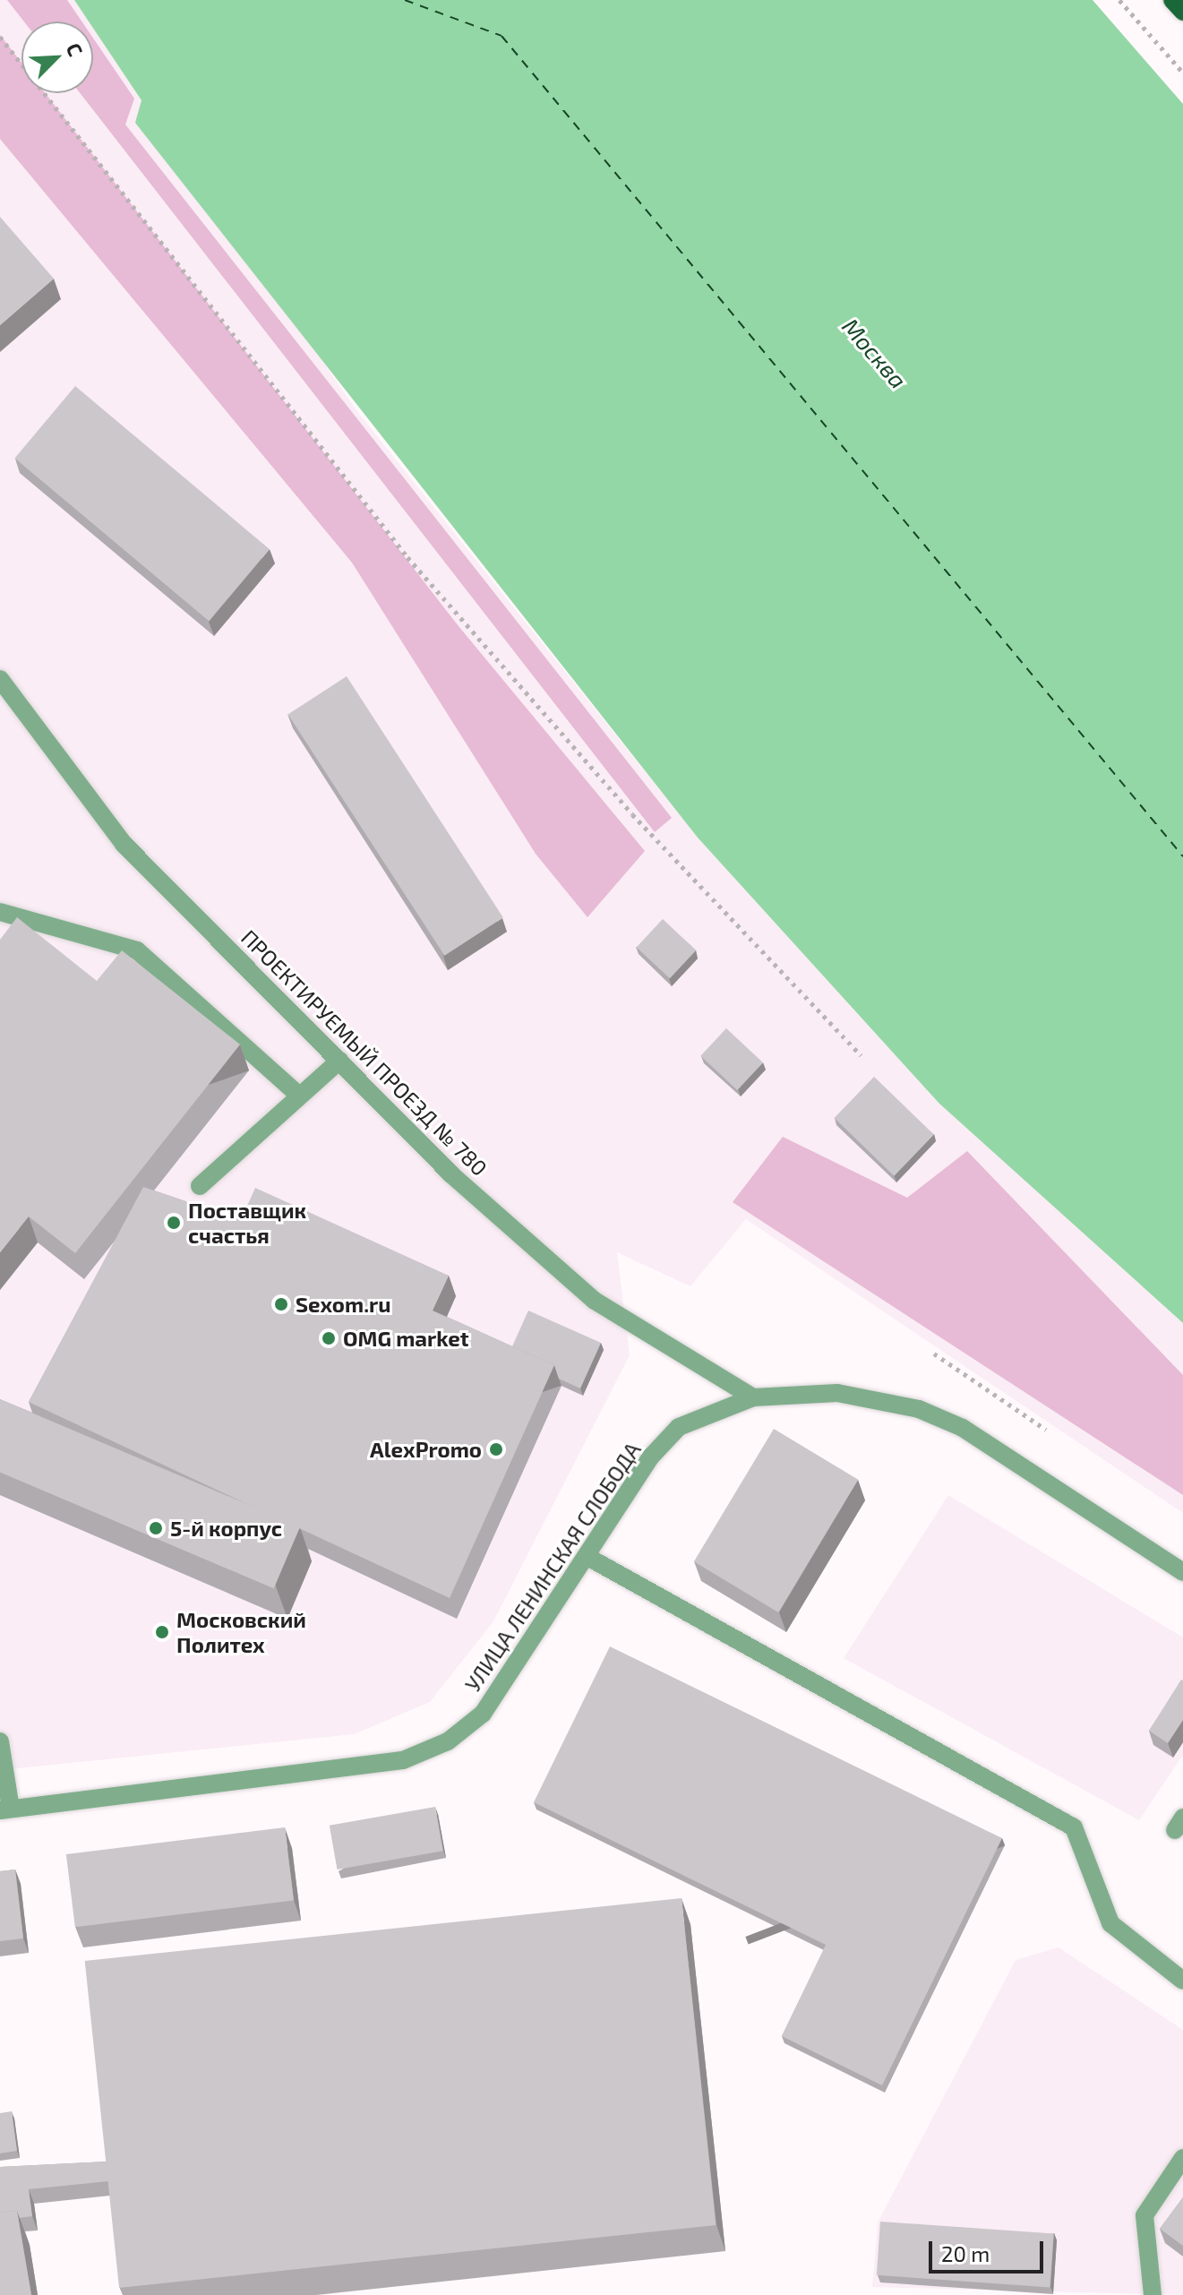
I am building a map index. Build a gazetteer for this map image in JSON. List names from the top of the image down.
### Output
{
  "streets": {
    "street": ["ПРОЕКТИРУЕМЫЙ ПРОЕЗД № 780", "УЛИЦА ЛЕНИНСКАЯ СЛОБОДА"]
  },
  "crossings": [
    ["ПРОЕКТИРУЕМЫЙ ПРОЕЗД № 780", "УЛИЦА ЛЕНИНСКАЯ СЛОБОДА"]
  ],
  "water": ["Москва"],
  "places": [
    "Поставщик счастья",
    "Sexom.ru",
    "OMG market",
    "AlexPromo",
    "5-й корпус",
    "Московский Политех"
  ],
  "scale_bar": "20 m",
  "north": "top right"
}
